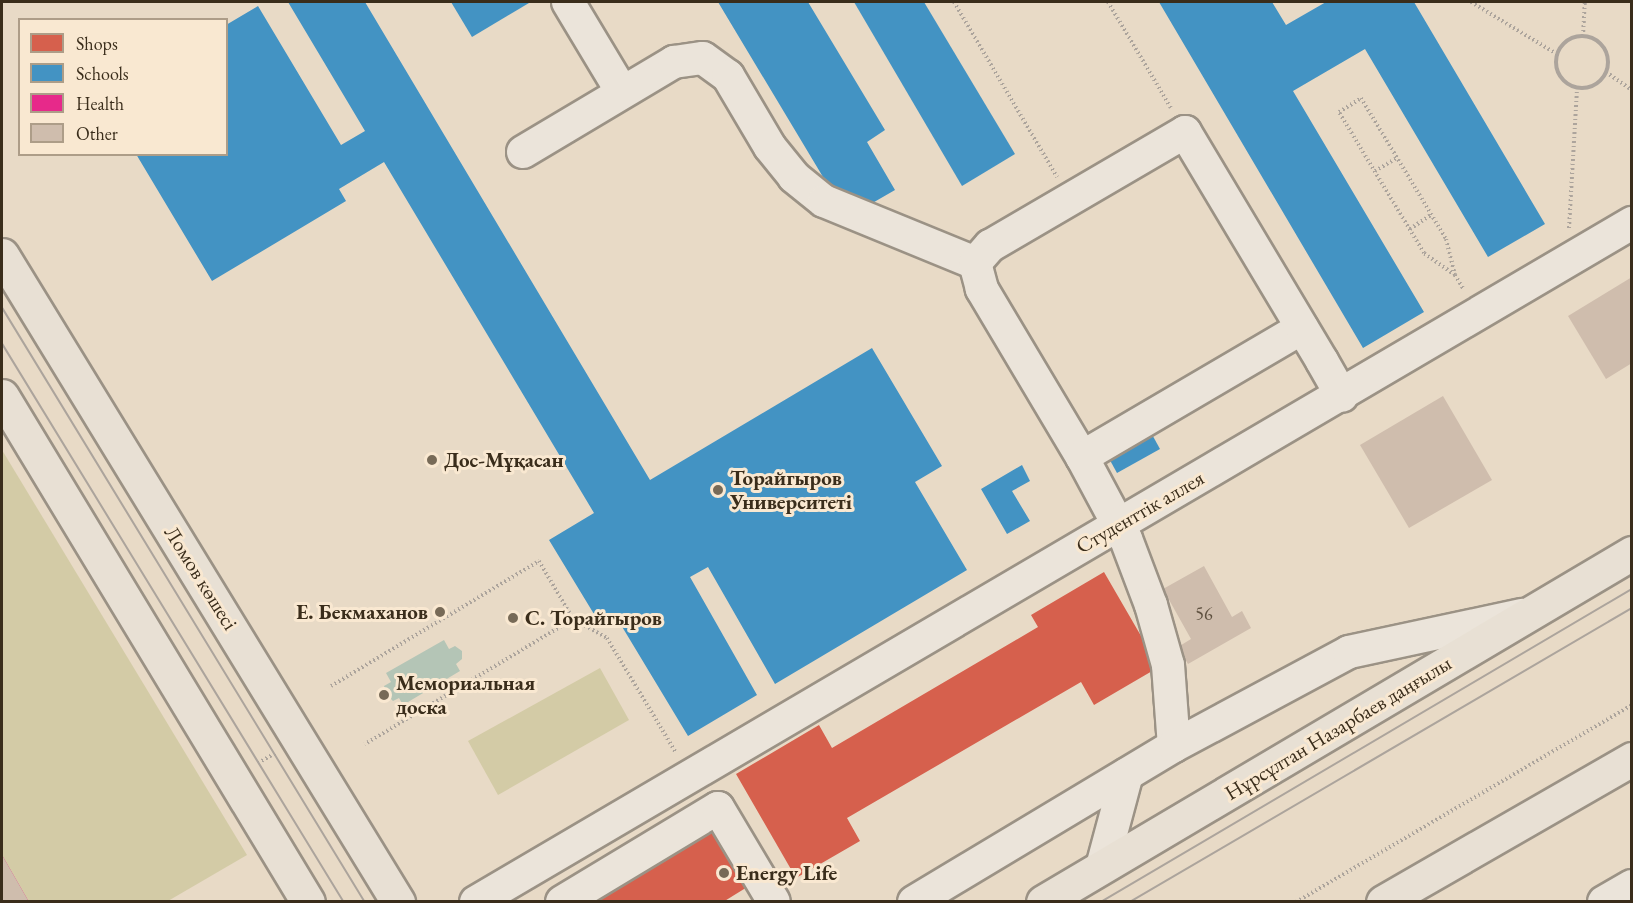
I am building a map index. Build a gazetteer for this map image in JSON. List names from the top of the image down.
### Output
{
  "streets": {
    "main road": ["Ломов көшесі", "Нұрсұлтан Назарбаев даңғылы"],
    "lane": ["Студенттік аллея"]
  },
  "places": [
    "Дос-Мұқасан",
    "Торайгыров Университеті",
    "Е. Бекмаханов",
    "С. Торайгыров",
    "Мемориальная доска",
    "Energy Life"
  ],
  "house_numbers": ["56"],
  "legend": [
    "Shops",
    "Schools",
    "Health",
    "Other"
  ]
}
